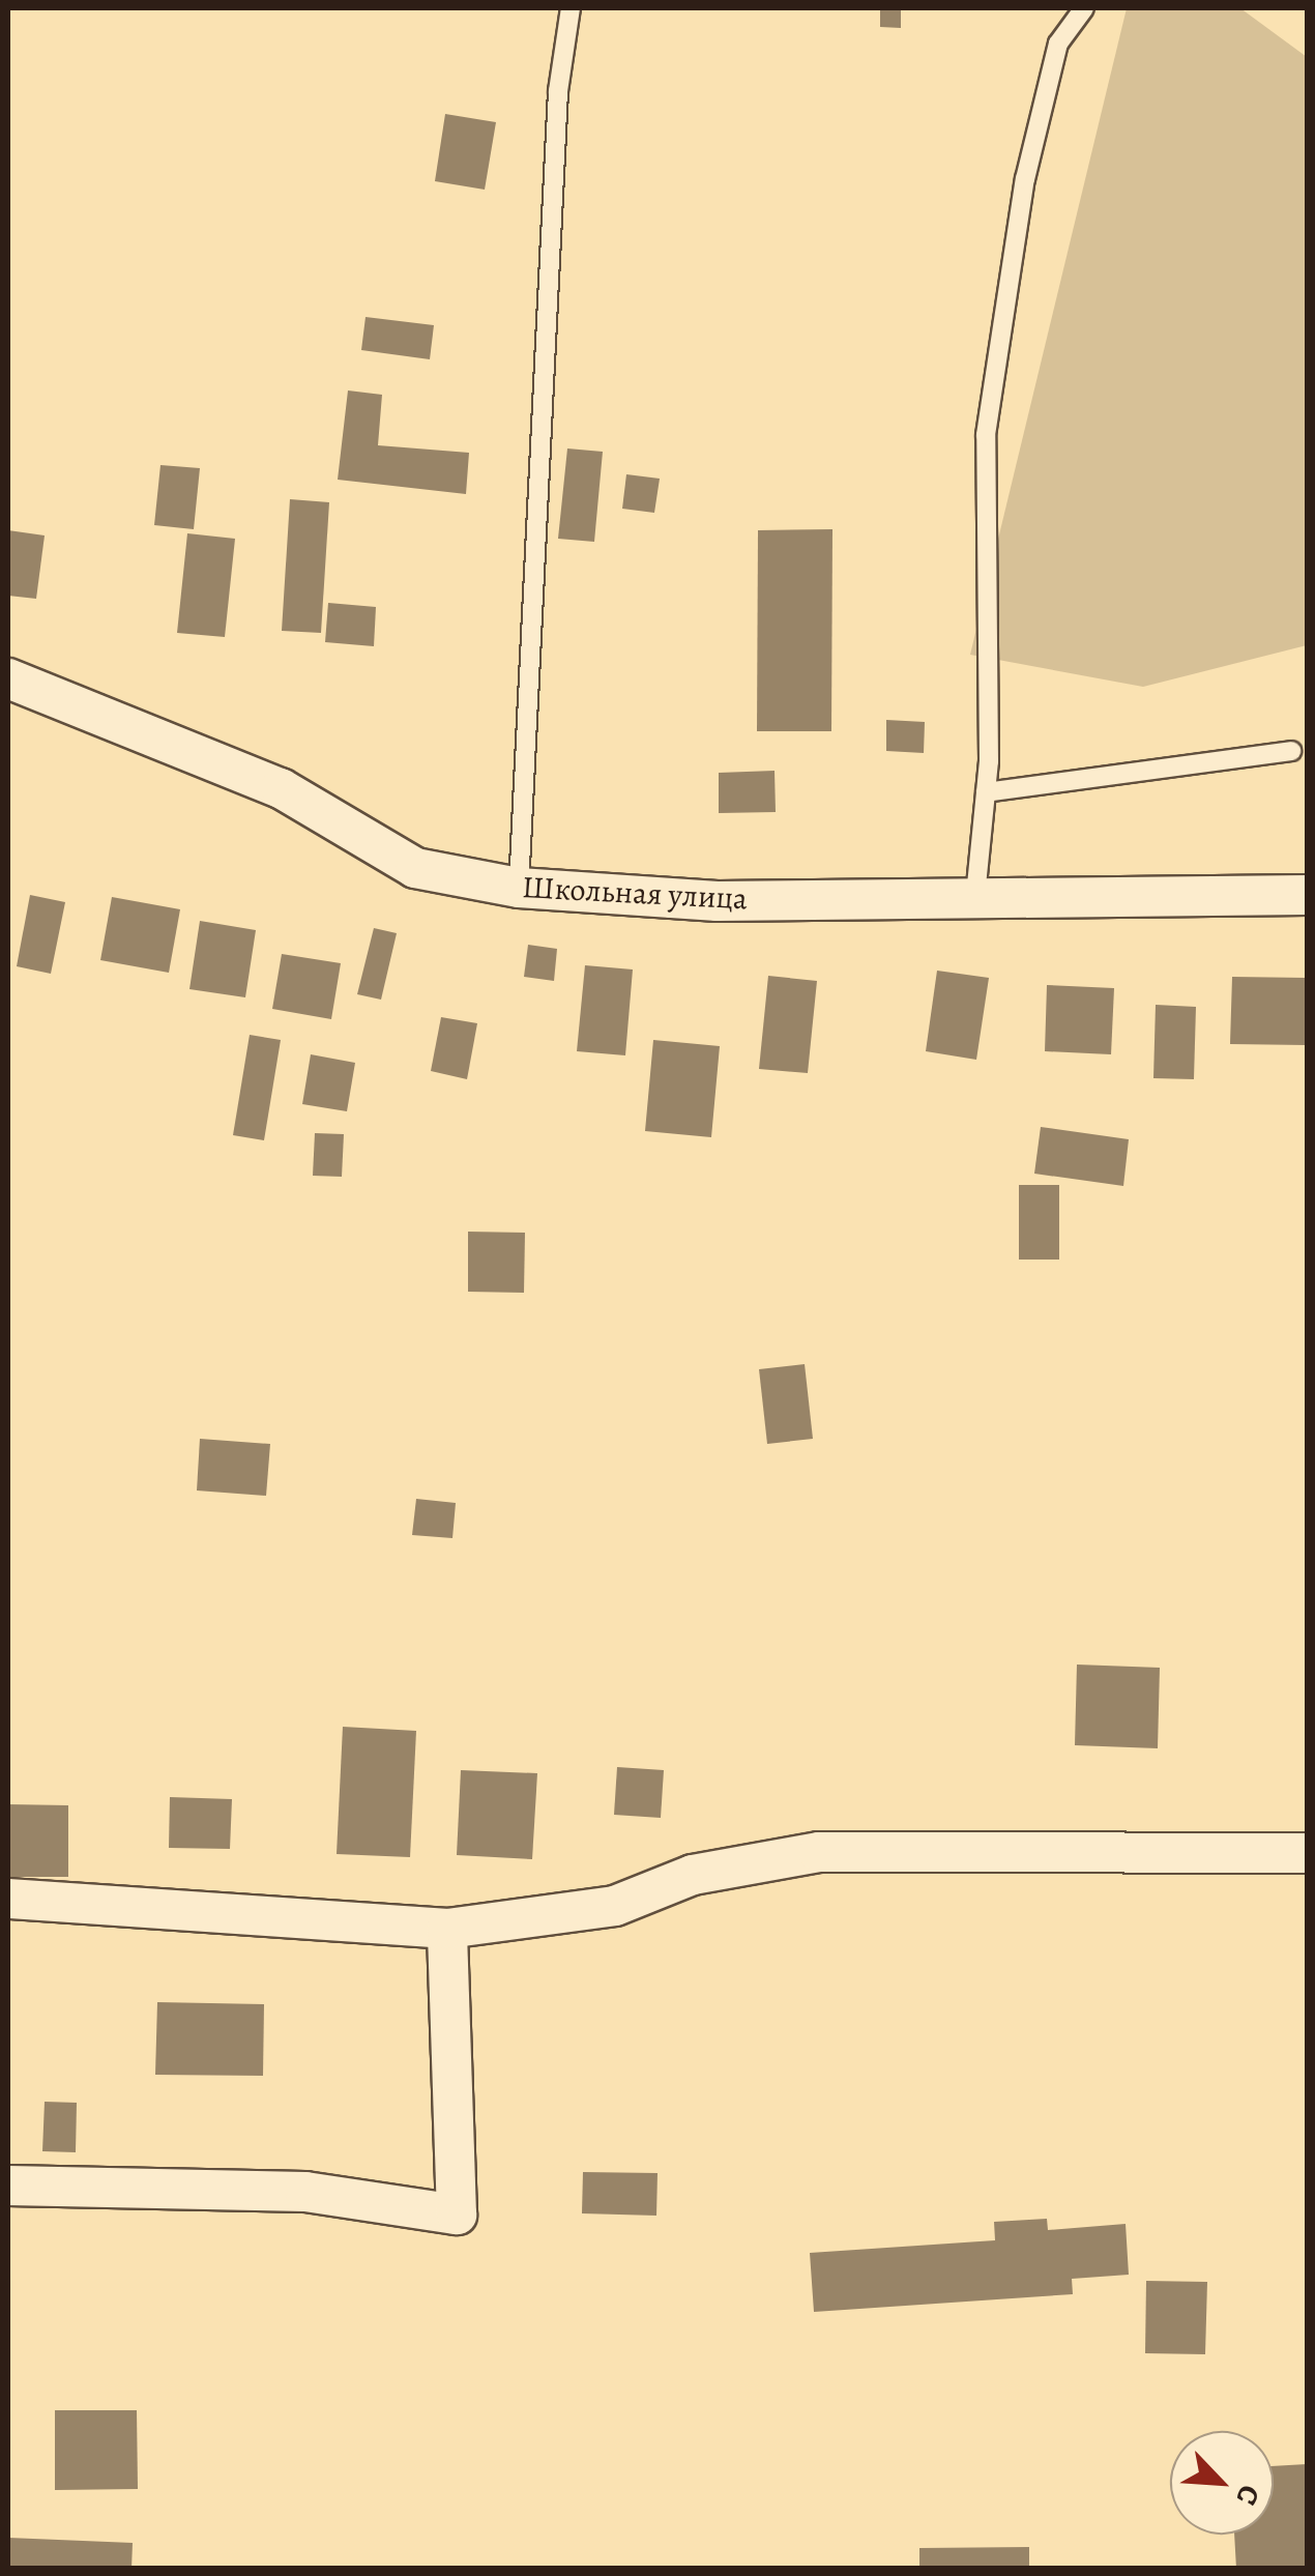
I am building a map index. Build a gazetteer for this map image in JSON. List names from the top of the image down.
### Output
{
  "streets": {
    "street": ["Школьная улица"]
  },
  "north": "bottom right"
}
